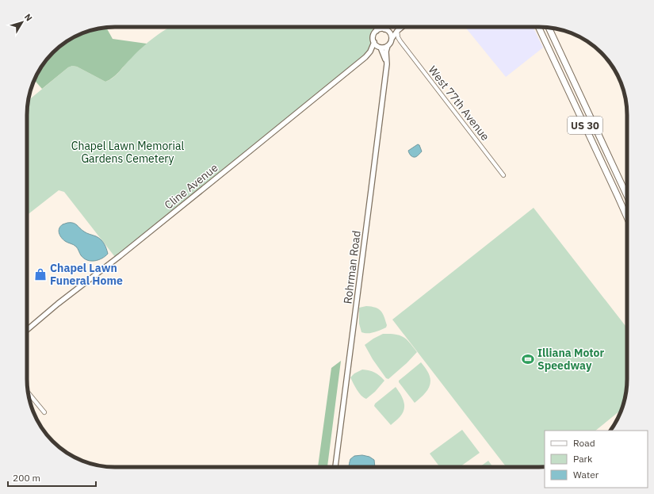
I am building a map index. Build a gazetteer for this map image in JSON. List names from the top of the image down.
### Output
{
  "streets": {
    "main road": ["US 30"],
    "street": ["West 77th Avenue", "Cline Avenue", "Rohrman Road"]
  },
  "crossings": [
    ["Cline Avenue", "Rohrman Road"]
  ],
  "parks": ["Chapel Lawn Memorial Gardens Cemetery"],
  "places": {
    "shop": ["Chapel Lawn Funeral Home"],
    "sports": ["Illiana Motor Speedway"]
  },
  "legend": ["Road", "Park", "Water"],
  "scale_bar": "200 m",
  "north": "top right"
}
